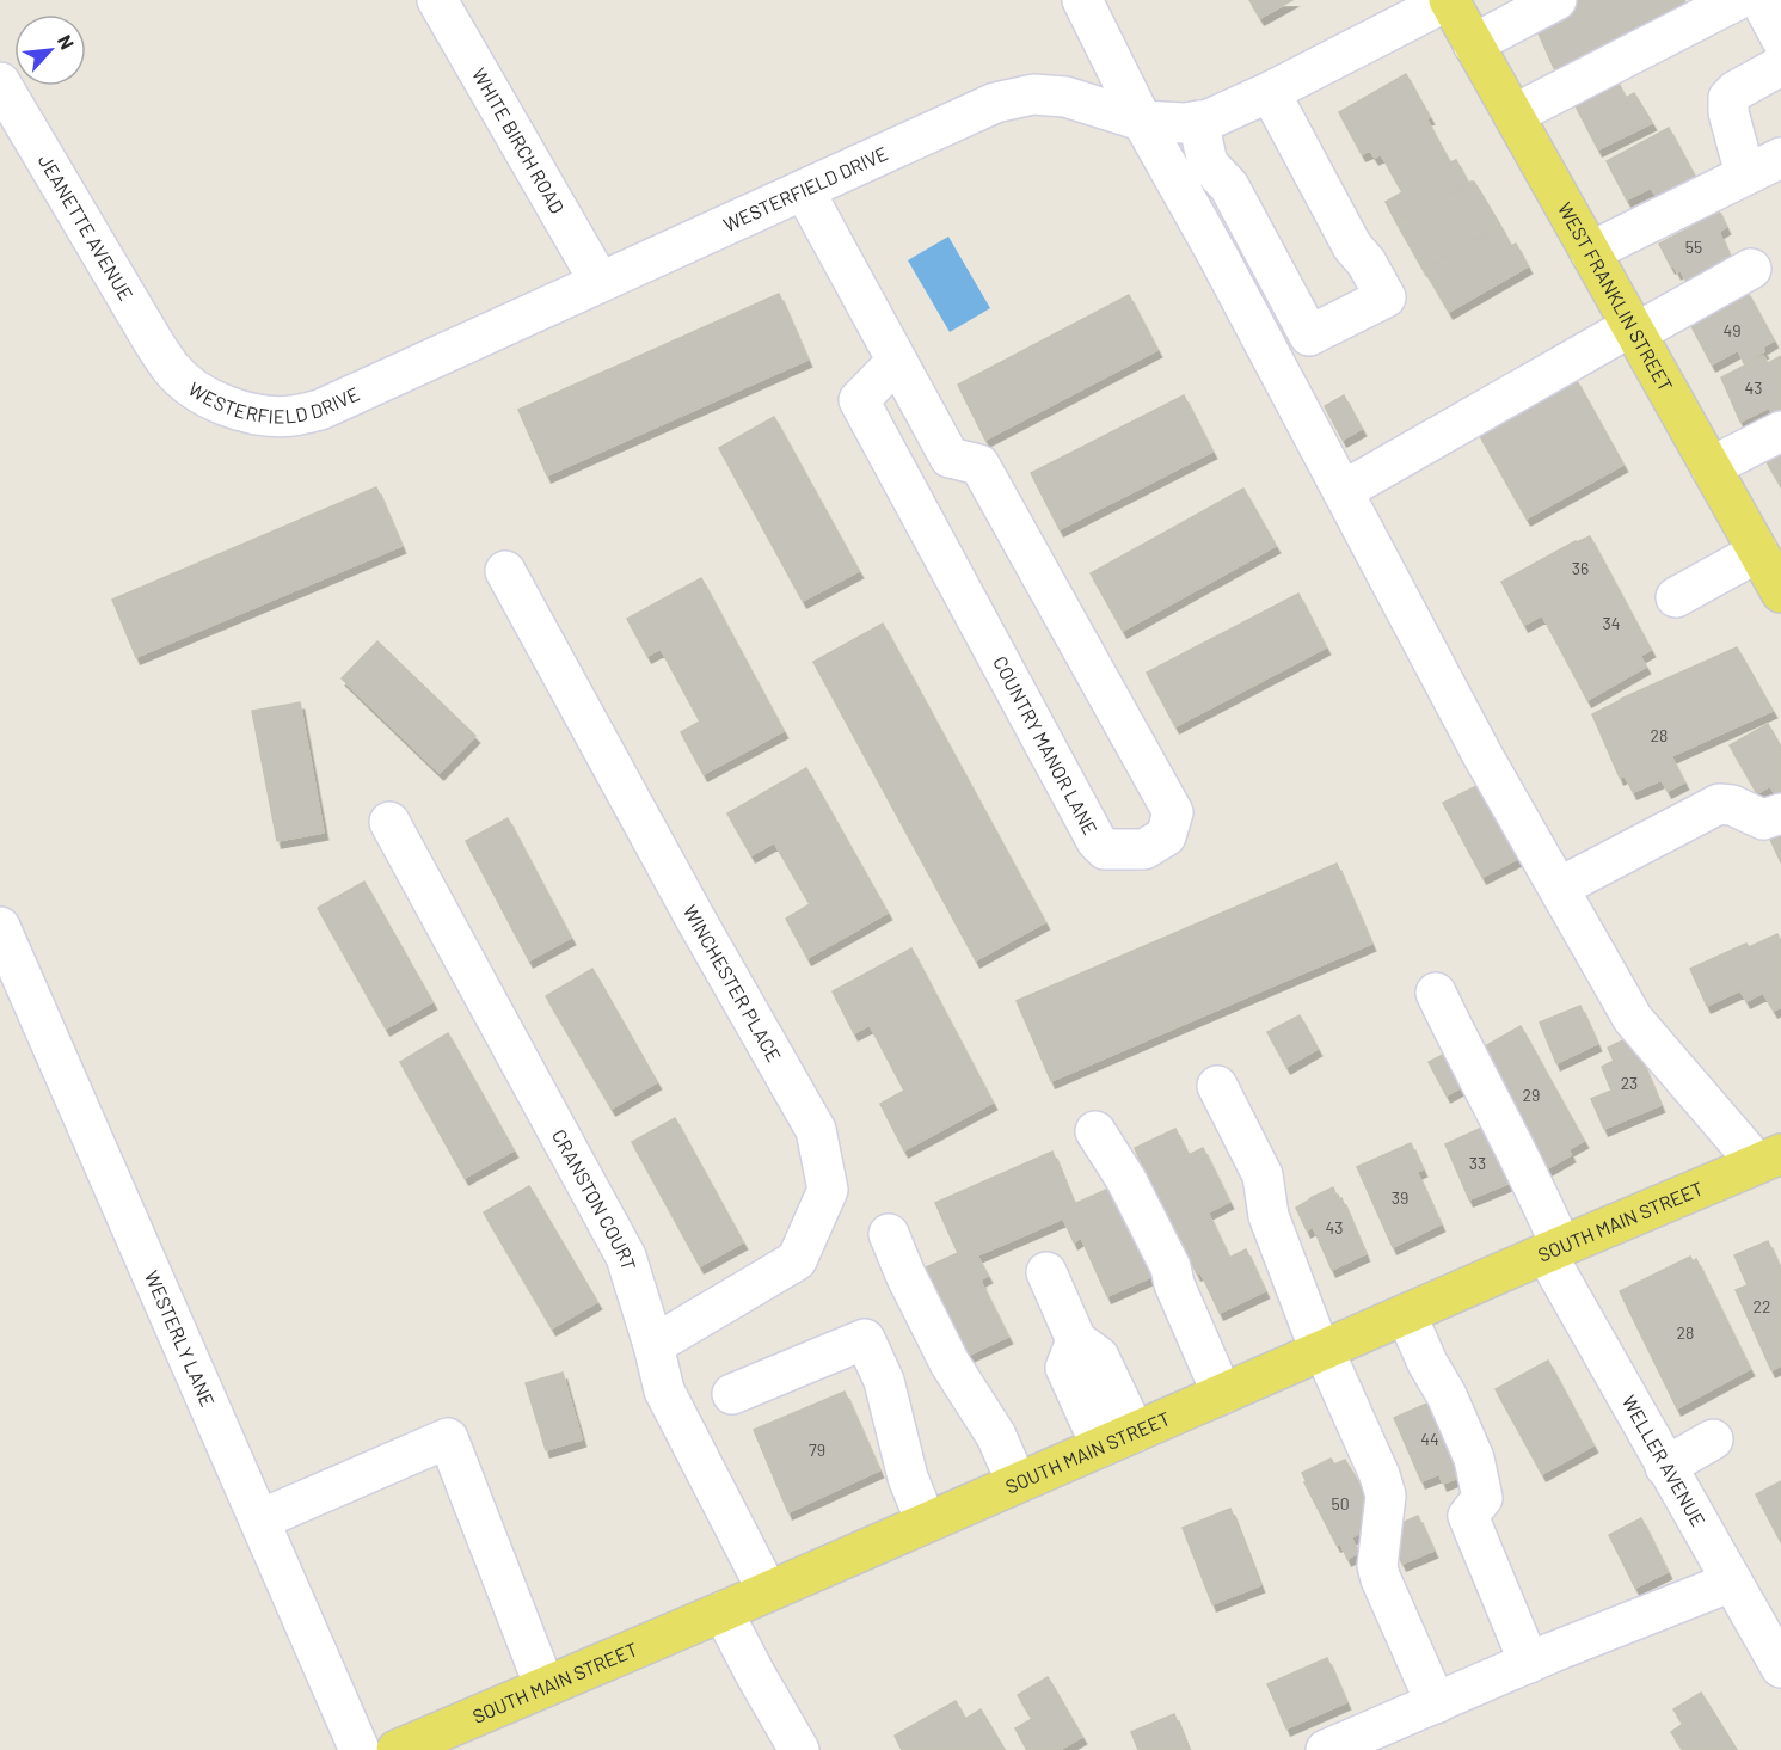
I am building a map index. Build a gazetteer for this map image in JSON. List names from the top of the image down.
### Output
{
  "streets": {
    "main road": ["WEST FRANKLIN STREET", "SOUTH MAIN STREET"],
    "street": [
      "WHITE BIRCH ROAD",
      "WESTERFIELD DRIVE",
      "JEANETTE AVENUE",
      "COUNTRY MANOR LANE",
      "WINCHESTER PLACE",
      "CRANSTON COURT",
      "WESTERLY LANE",
      "WELLER AVENUE"
    ]
  },
  "crossings": [
    ["WHITE BIRCH ROAD", "WESTERFIELD DRIVE"],
    ["WESTERFIELD DRIVE", "JEANETTE AVENUE"],
    ["WESTERFIELD DRIVE", "WEST FRANKLIN STREET"],
    ["WESTERFIELD DRIVE", "COUNTRY MANOR LANE"],
    ["WINCHESTER PLACE", "CRANSTON COURT"],
    ["CRANSTON COURT", "SOUTH MAIN STREET"],
    ["SOUTH MAIN STREET", "WELLER AVENUE"]
  ],
  "house_numbers": [
    "55",
    "49",
    "43",
    "36",
    "34",
    "28",
    "23",
    "29",
    "33",
    "39",
    "43",
    "22",
    "28",
    "44",
    "79",
    "50"
  ],
  "north": "top right"
}
